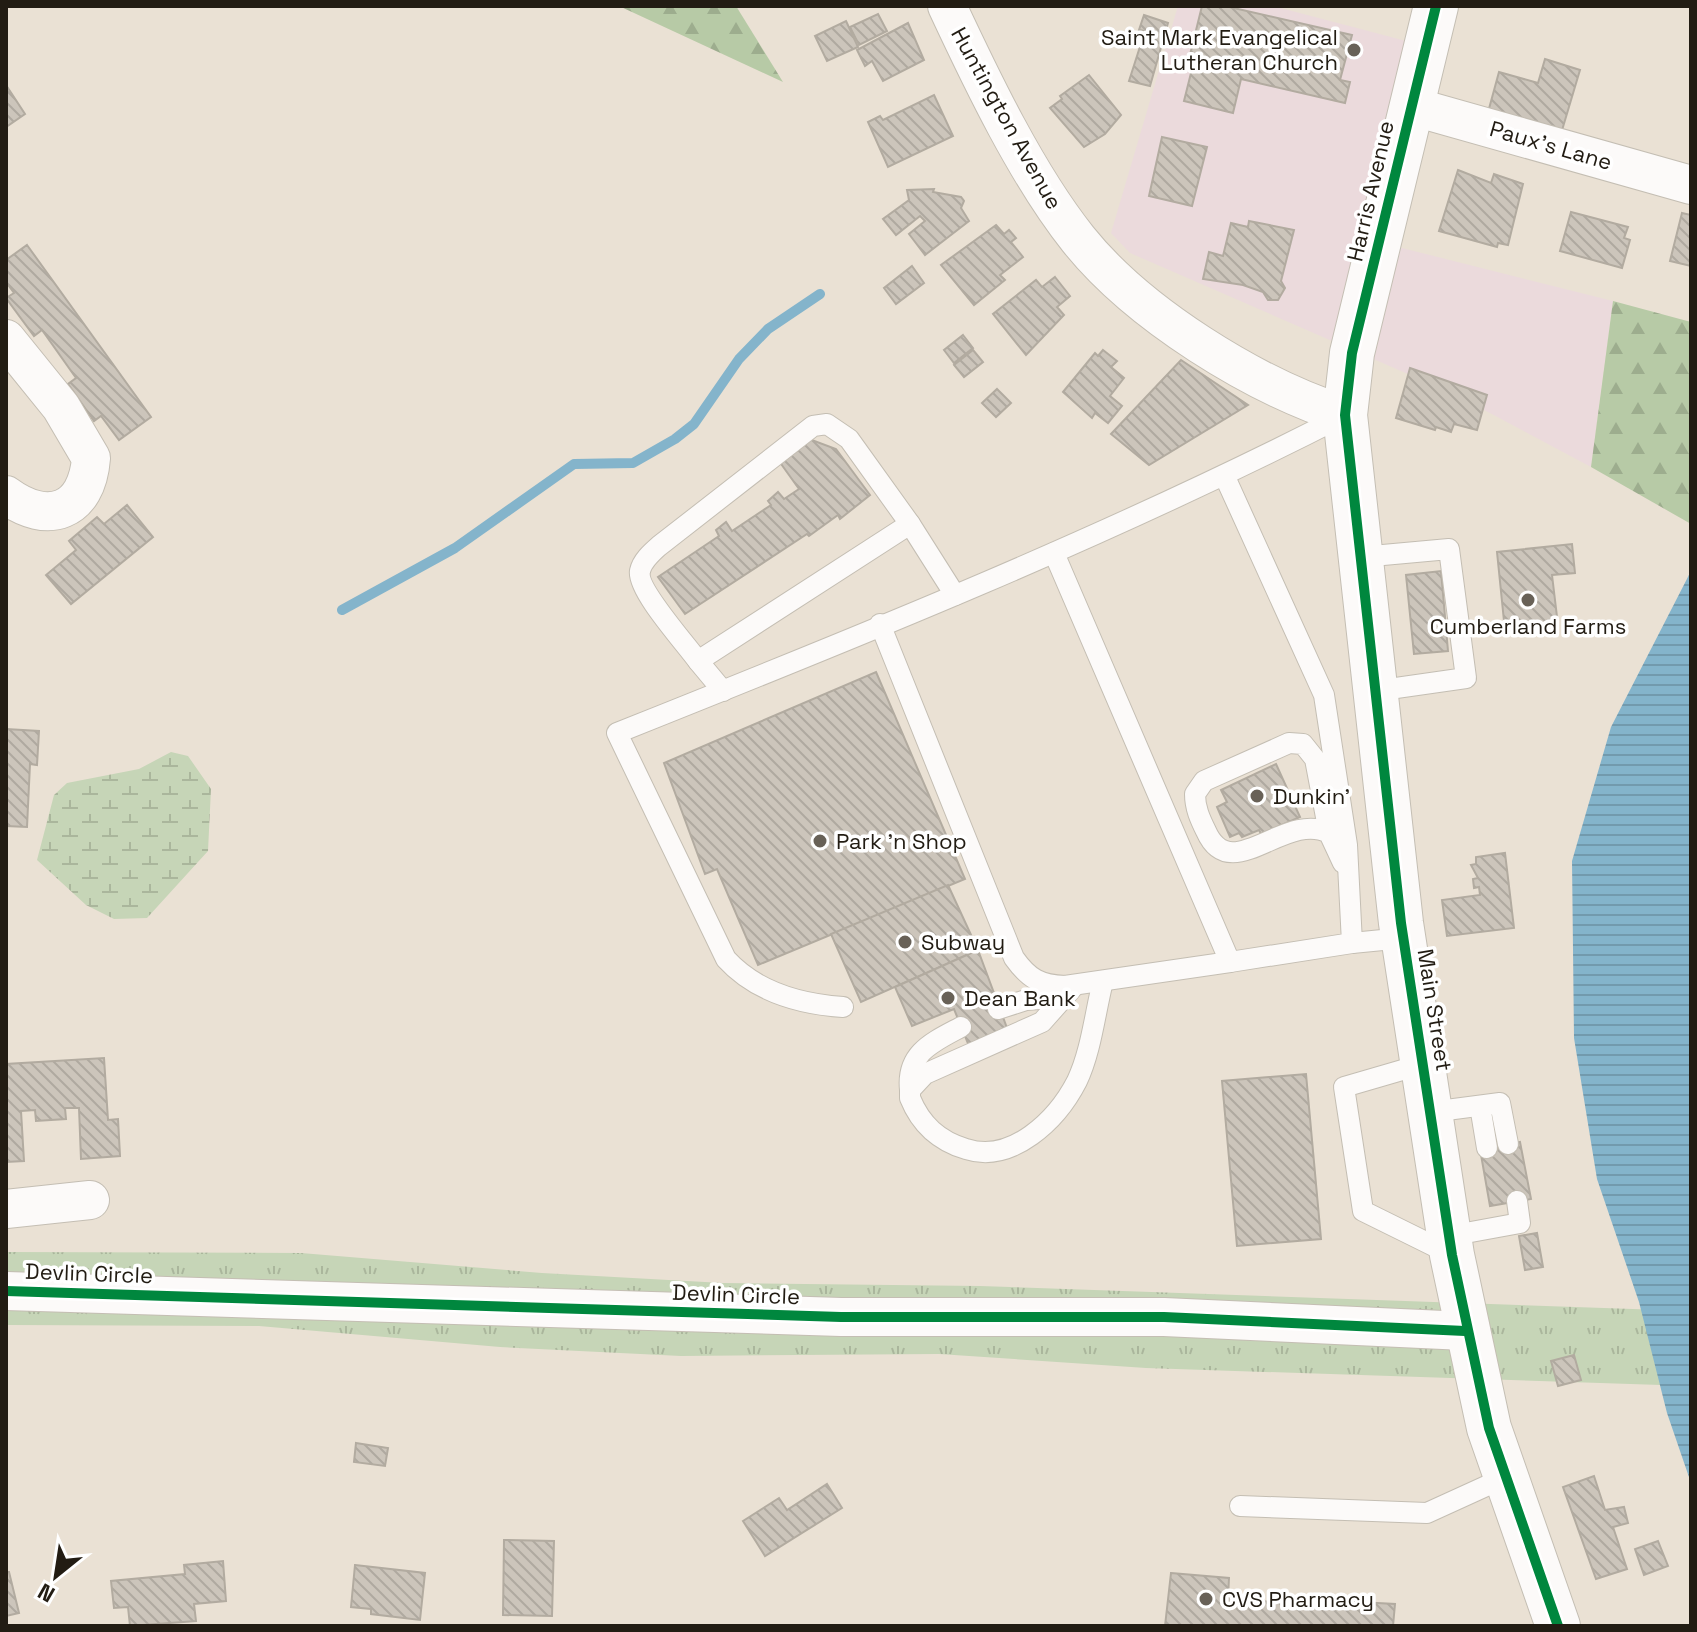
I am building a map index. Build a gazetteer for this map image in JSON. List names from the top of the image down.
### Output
{
  "streets": {
    "main road": ["Harris Avenue", "Main Street"],
    "street": ["Huntington Avenue", "Paux's Lane", "Devlin Circle"]
  },
  "crossings": [
    ["Huntington Avenue", "Harris Avenue"],
    ["Huntington Avenue", "Main Street"],
    ["Paux's Lane", "Harris Avenue"],
    ["Harris Avenue", "Main Street"],
    ["Main Street", "Devlin Circle"]
  ],
  "places": [
    "Saint Mark Evangelical Lutheran Church",
    "Cumberland Farms",
    "Dunkin'",
    "Park 'n Shop",
    "Subway",
    "Dean Bank",
    "CVS Pharmacy"
  ],
  "north": "bottom left"
}
